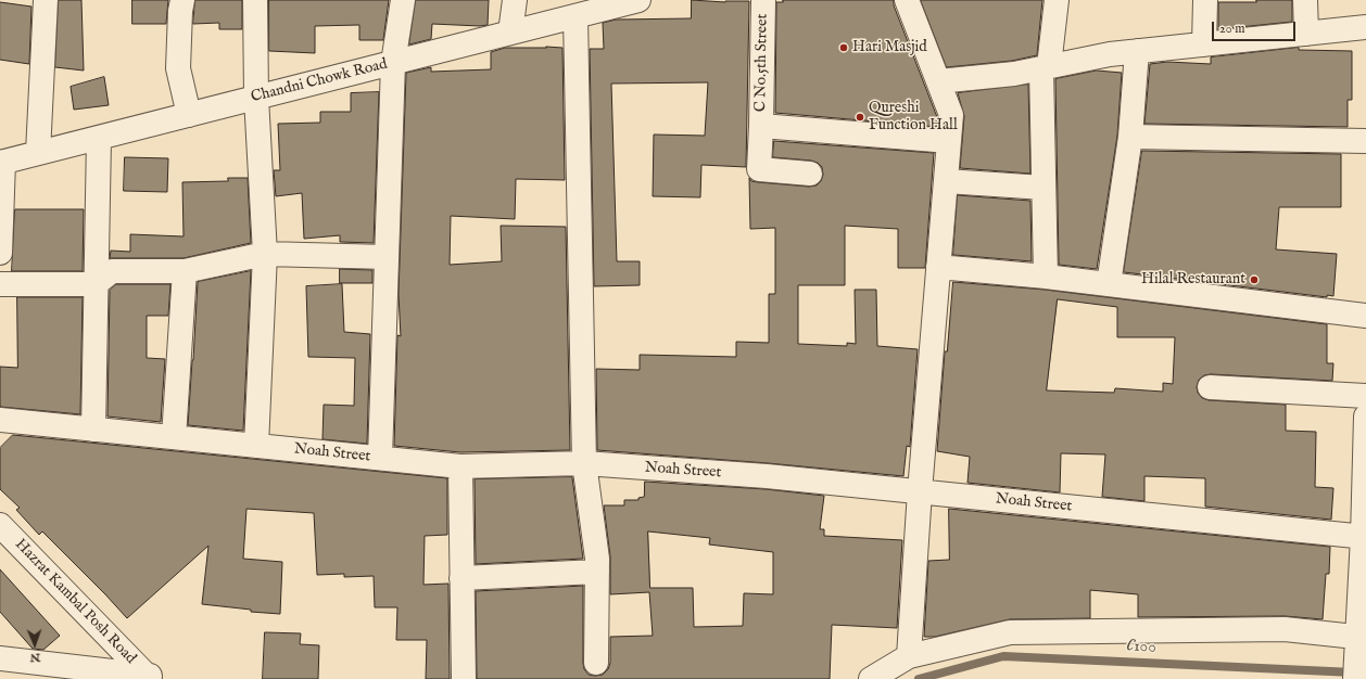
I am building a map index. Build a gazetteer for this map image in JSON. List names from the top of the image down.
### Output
{
  "streets": {
    "street": [
      "C No.5th Street",
      "Chandni Chowk Road",
      "Noah Street",
      "Hazrat Kambal Posh Road"
    ]
  },
  "water": ["C100"],
  "places": ["Hari Masjid", "Qureshi Function Hall", "Hilal Restaurant"],
  "scale_bar": "20 m",
  "north": "bottom"
}
